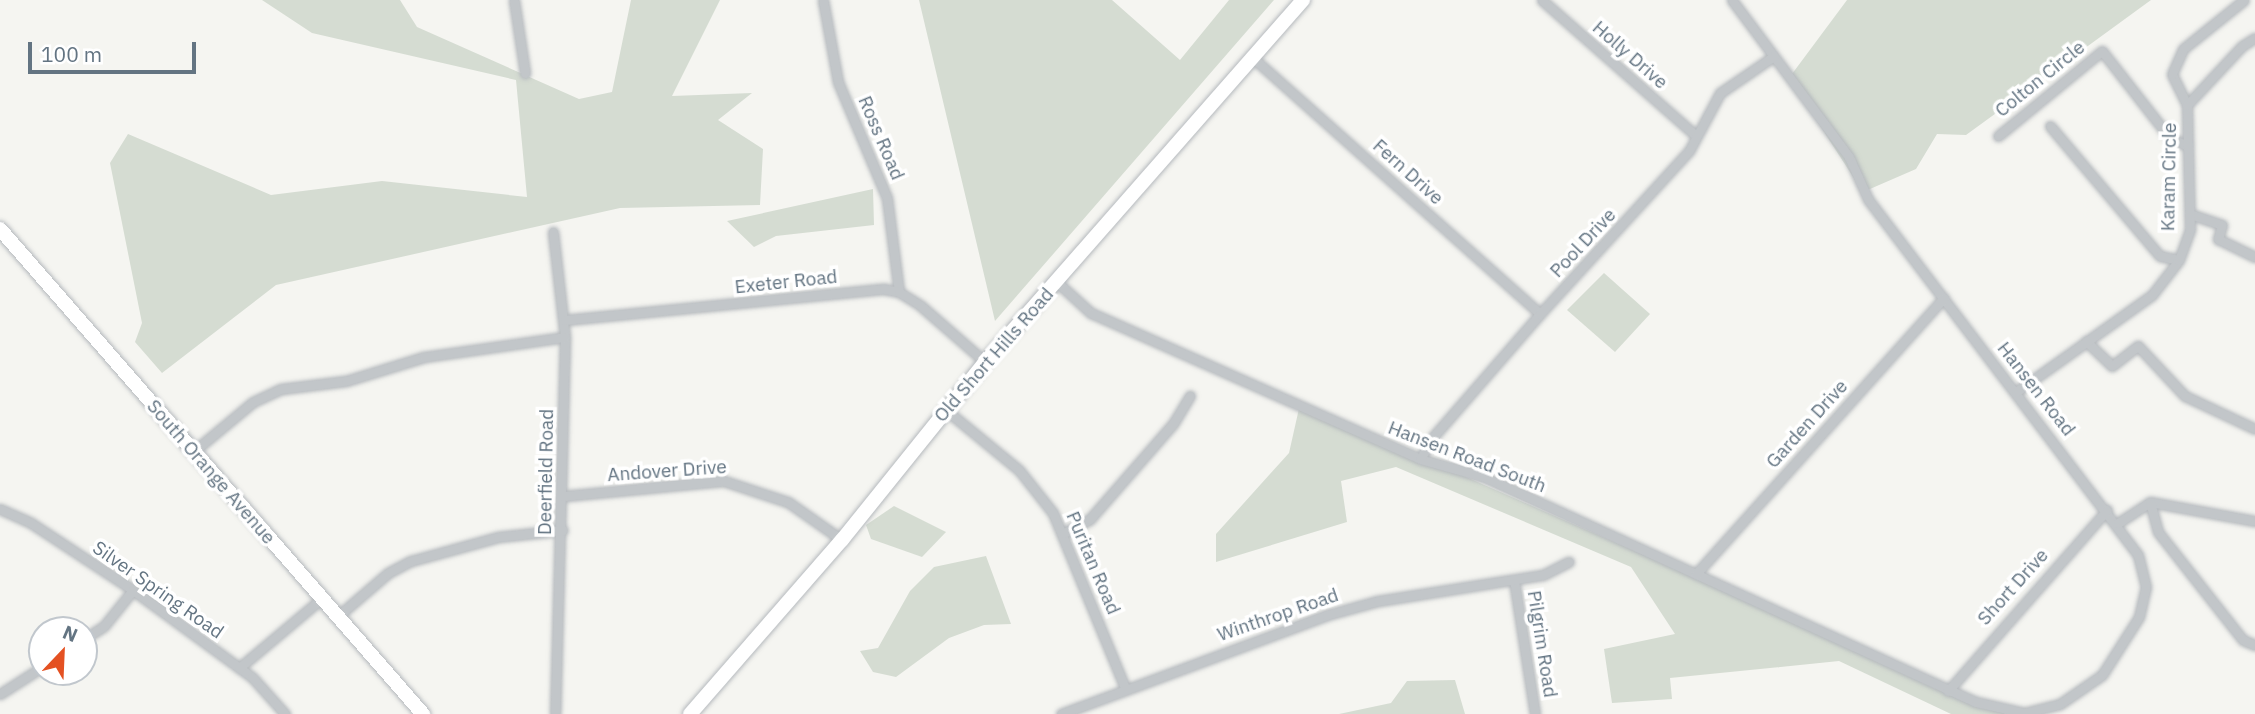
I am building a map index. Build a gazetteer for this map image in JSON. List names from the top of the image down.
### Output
{
  "streets": {
    "main road": ["Old Short Hills Road", "South Orange Avenue"],
    "street": [
      "Holly Drive",
      "Colton Circle",
      "Ross Road",
      "Fern Drive",
      "Karam Circle",
      "Pool Drive",
      "Exeter Road",
      "Hansen Road",
      "Garden Drive",
      "Hansen Road South",
      "Andover Drive",
      "Deerfield Road",
      "Puritan Road",
      "Short Drive",
      "Silver Spring Road",
      "Winthrop Road",
      "Pilgrim Road"
    ]
  },
  "crossings": [
    ["Holly Drive", "Pool Drive"],
    ["Colton Circle", "Karam Circle"],
    ["Ross Road", "Exeter Road"],
    ["Fern Drive", "Pool Drive"],
    ["Fern Drive", "Old Short Hills Road"],
    ["Karam Circle", "Hansen Road"],
    ["Pool Drive", "Hansen Road"],
    ["Pool Drive", "Hansen Road South"],
    ["Exeter Road", "Deerfield Road"],
    ["Old Short Hills Road", "Hansen Road South"],
    ["Old Short Hills Road", "Andover Drive"],
    ["Old Short Hills Road", "Puritan Road"],
    ["Hansen Road", "Garden Drive"],
    ["Hansen Road", "Hansen Road South"],
    ["Hansen Road", "Short Drive"],
    ["Garden Drive", "Hansen Road South"],
    ["Hansen Road South", "Short Drive"],
    ["Andover Drive", "Deerfield Road"],
    ["Puritan Road", "Winthrop Road"],
    ["Winthrop Road", "Pilgrim Road"]
  ],
  "scale_bar": "100 m",
  "north": "top right"
}
